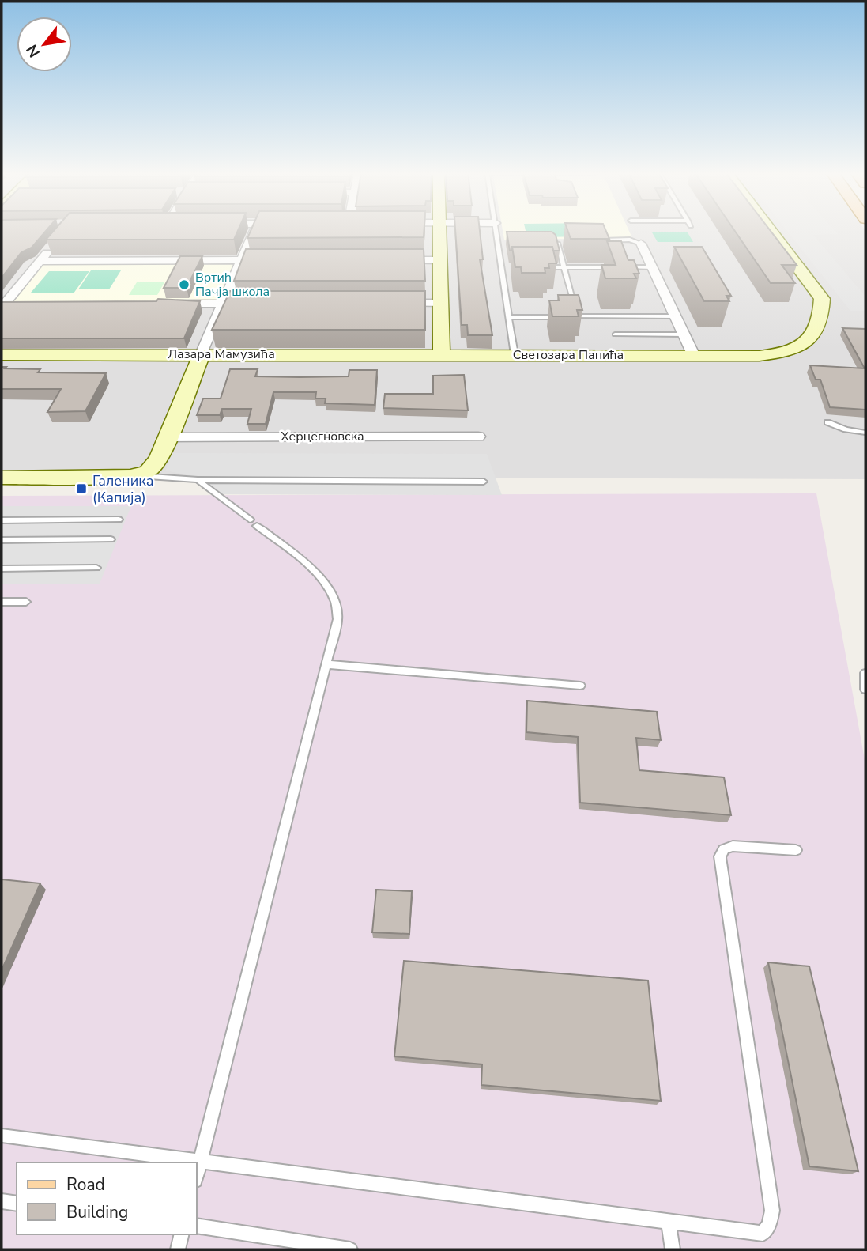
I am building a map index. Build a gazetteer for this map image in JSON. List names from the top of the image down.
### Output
{
  "streets": {
    "street": ["Лазара Мамузића", "Светозара Папића", "Херцегновска"]
  },
  "crossings": [
    ["Лазара Мамузића", "Светозара Папића"]
  ],
  "places": {
    "other": ["Вртић Пачја школа"],
    "transit": ["Галеника (Капија)"]
  },
  "legend": ["Road", "Building"],
  "north": "bottom left"
}
